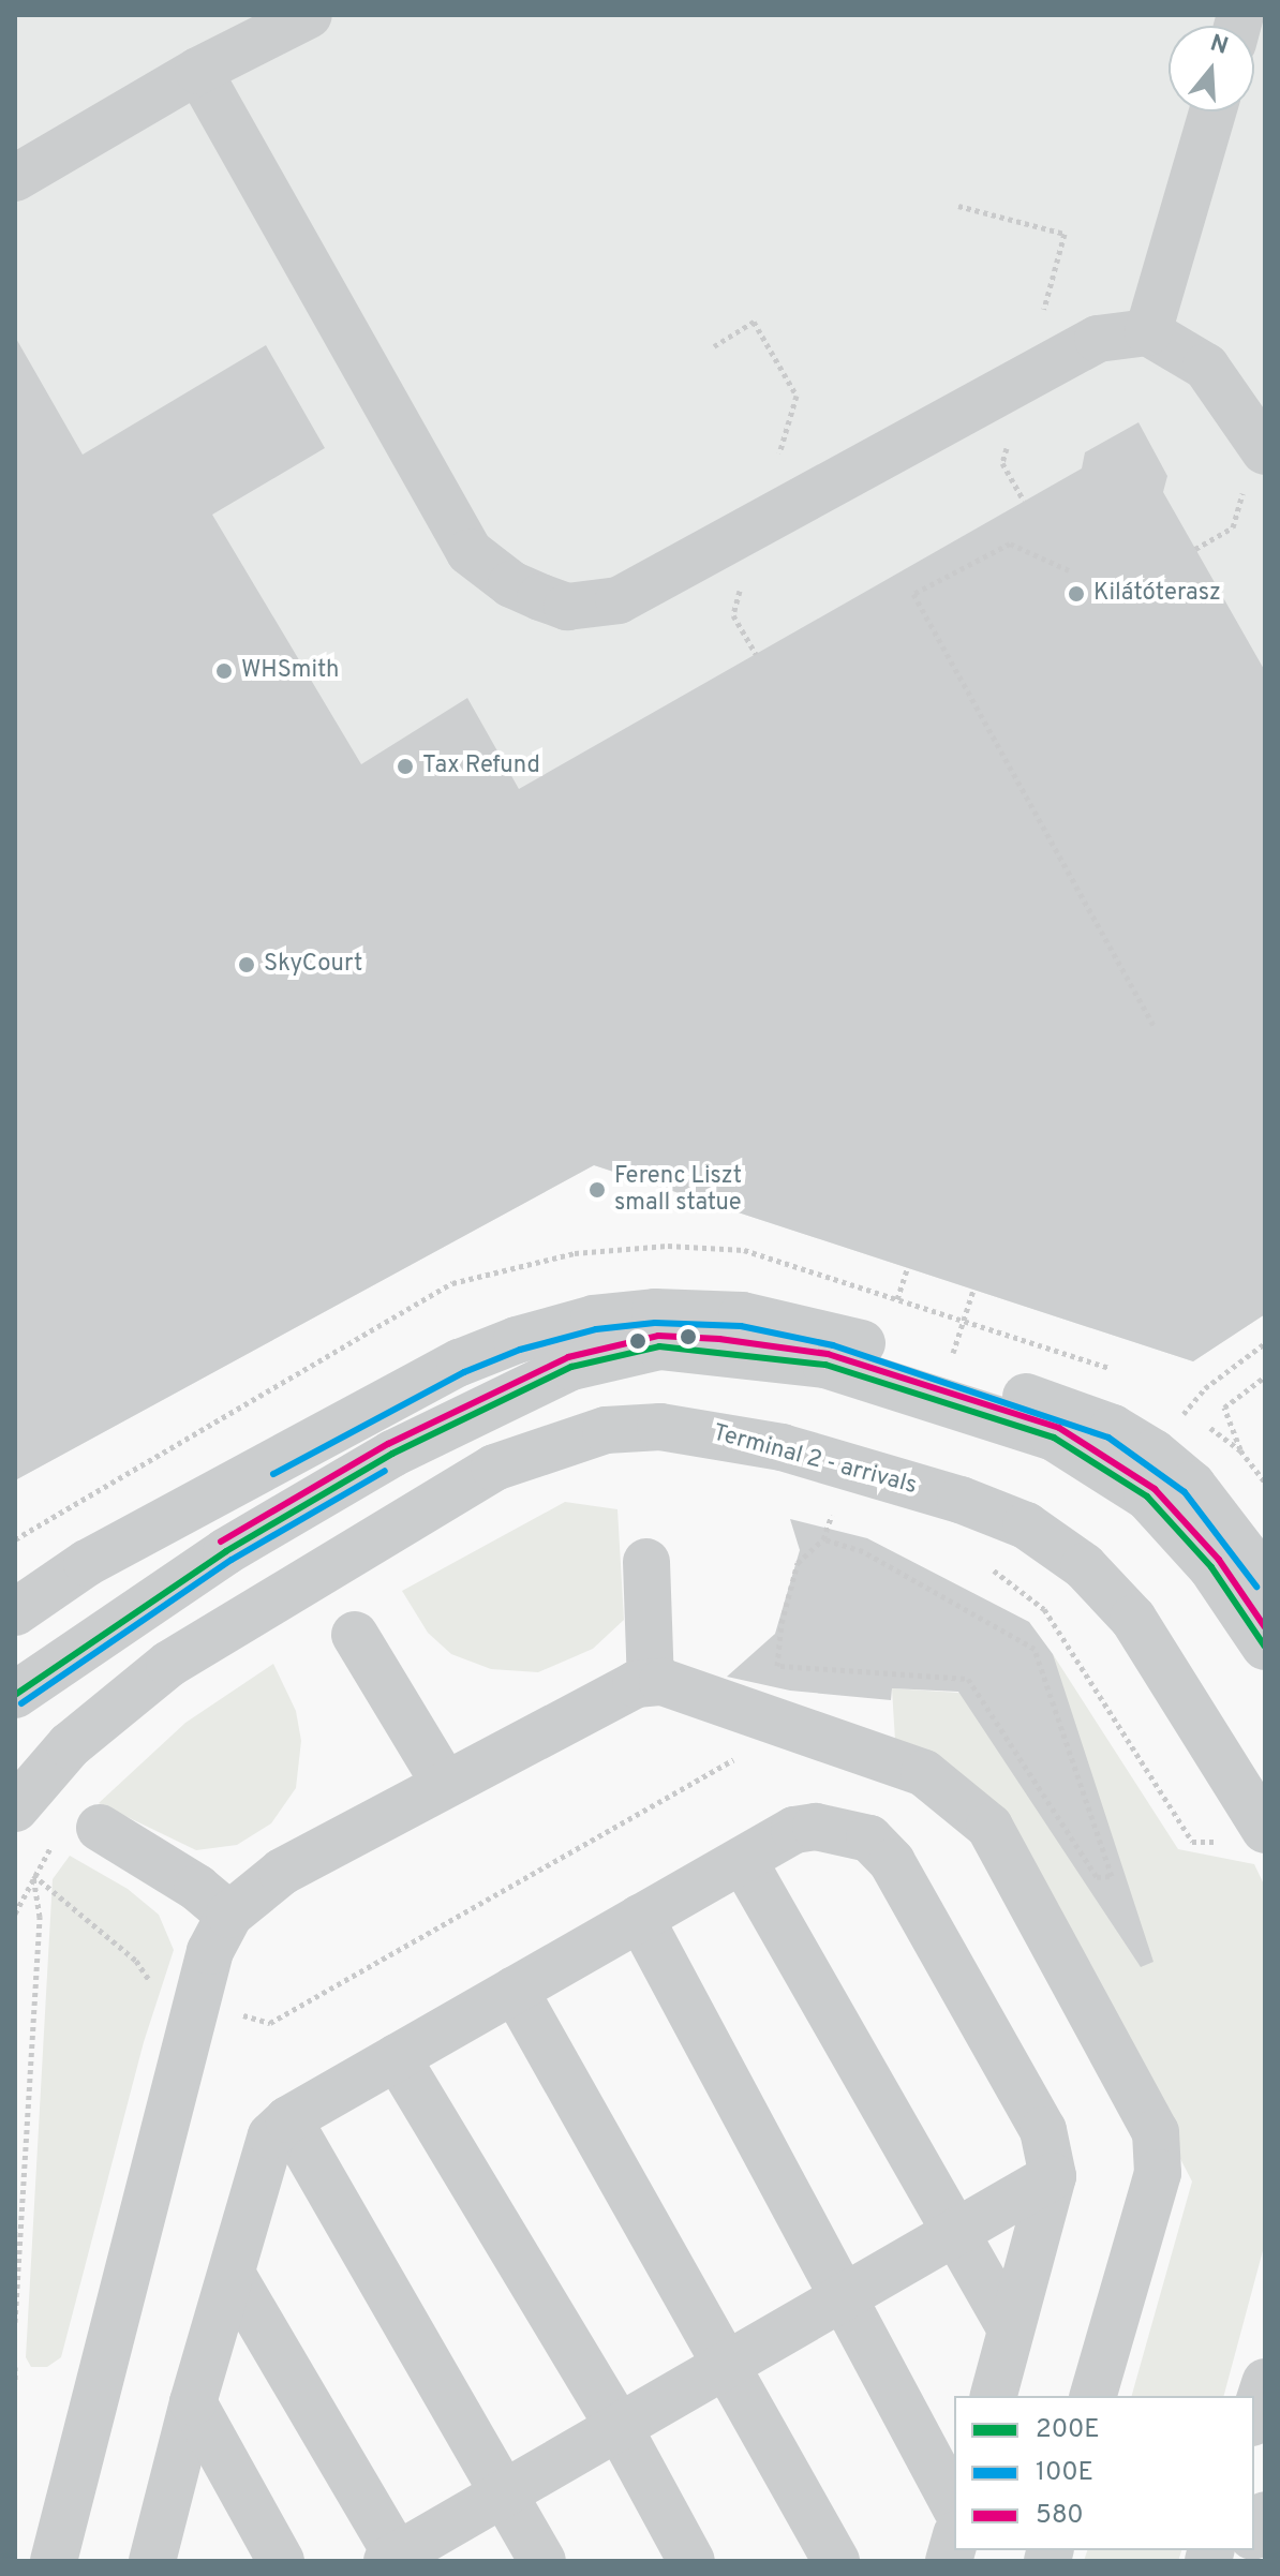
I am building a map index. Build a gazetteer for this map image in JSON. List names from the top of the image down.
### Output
{
  "streets": {
    "street": ["Terminal 2 - arrivals"]
  },
  "places": [
    "Kilátóterasz",
    "WHSmith",
    "Tax Refund",
    "SkyCourt",
    "Ferenc Liszt small statue"
  ],
  "lines": ["transit line 100E", "transit line 580", "transit line 200E"],
  "legend": ["200E", "100E", "580"],
  "north": "top"
}
